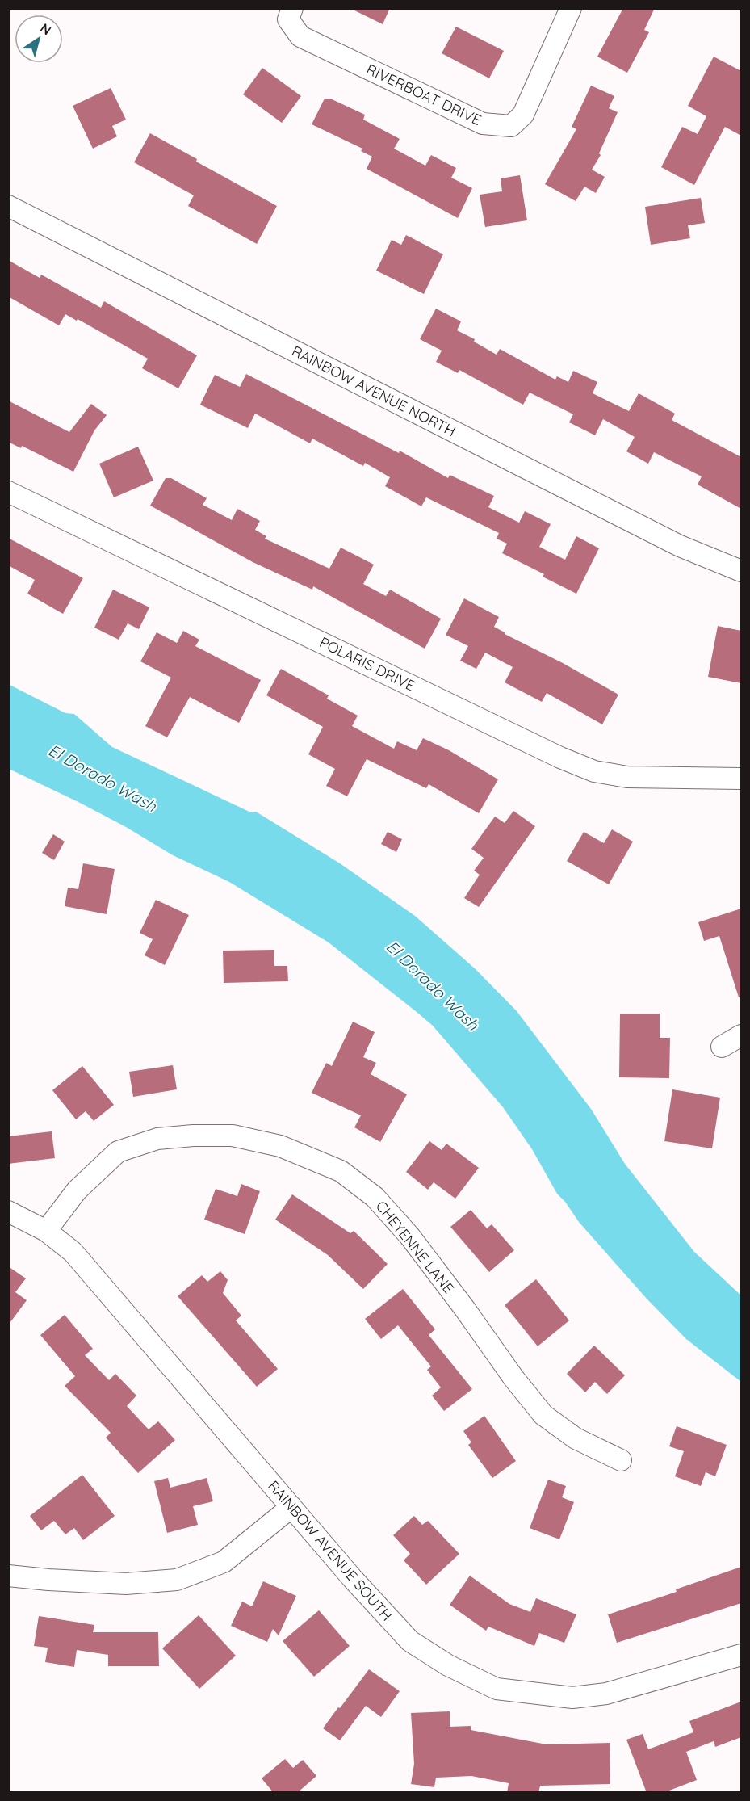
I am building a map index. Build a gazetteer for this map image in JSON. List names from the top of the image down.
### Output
{
  "streets": {
    "street": [
      "RIVERBOAT DRIVE",
      "RAINBOW AVENUE NORTH",
      "POLARIS DRIVE",
      "CHEYENNE LANE",
      "RAINBOW AVENUE SOUTH"
    ]
  },
  "crossings": [
    ["CHEYENNE LANE", "RAINBOW AVENUE SOUTH"]
  ],
  "water": ["El Dorado Wash"],
  "north": "top right"
}
